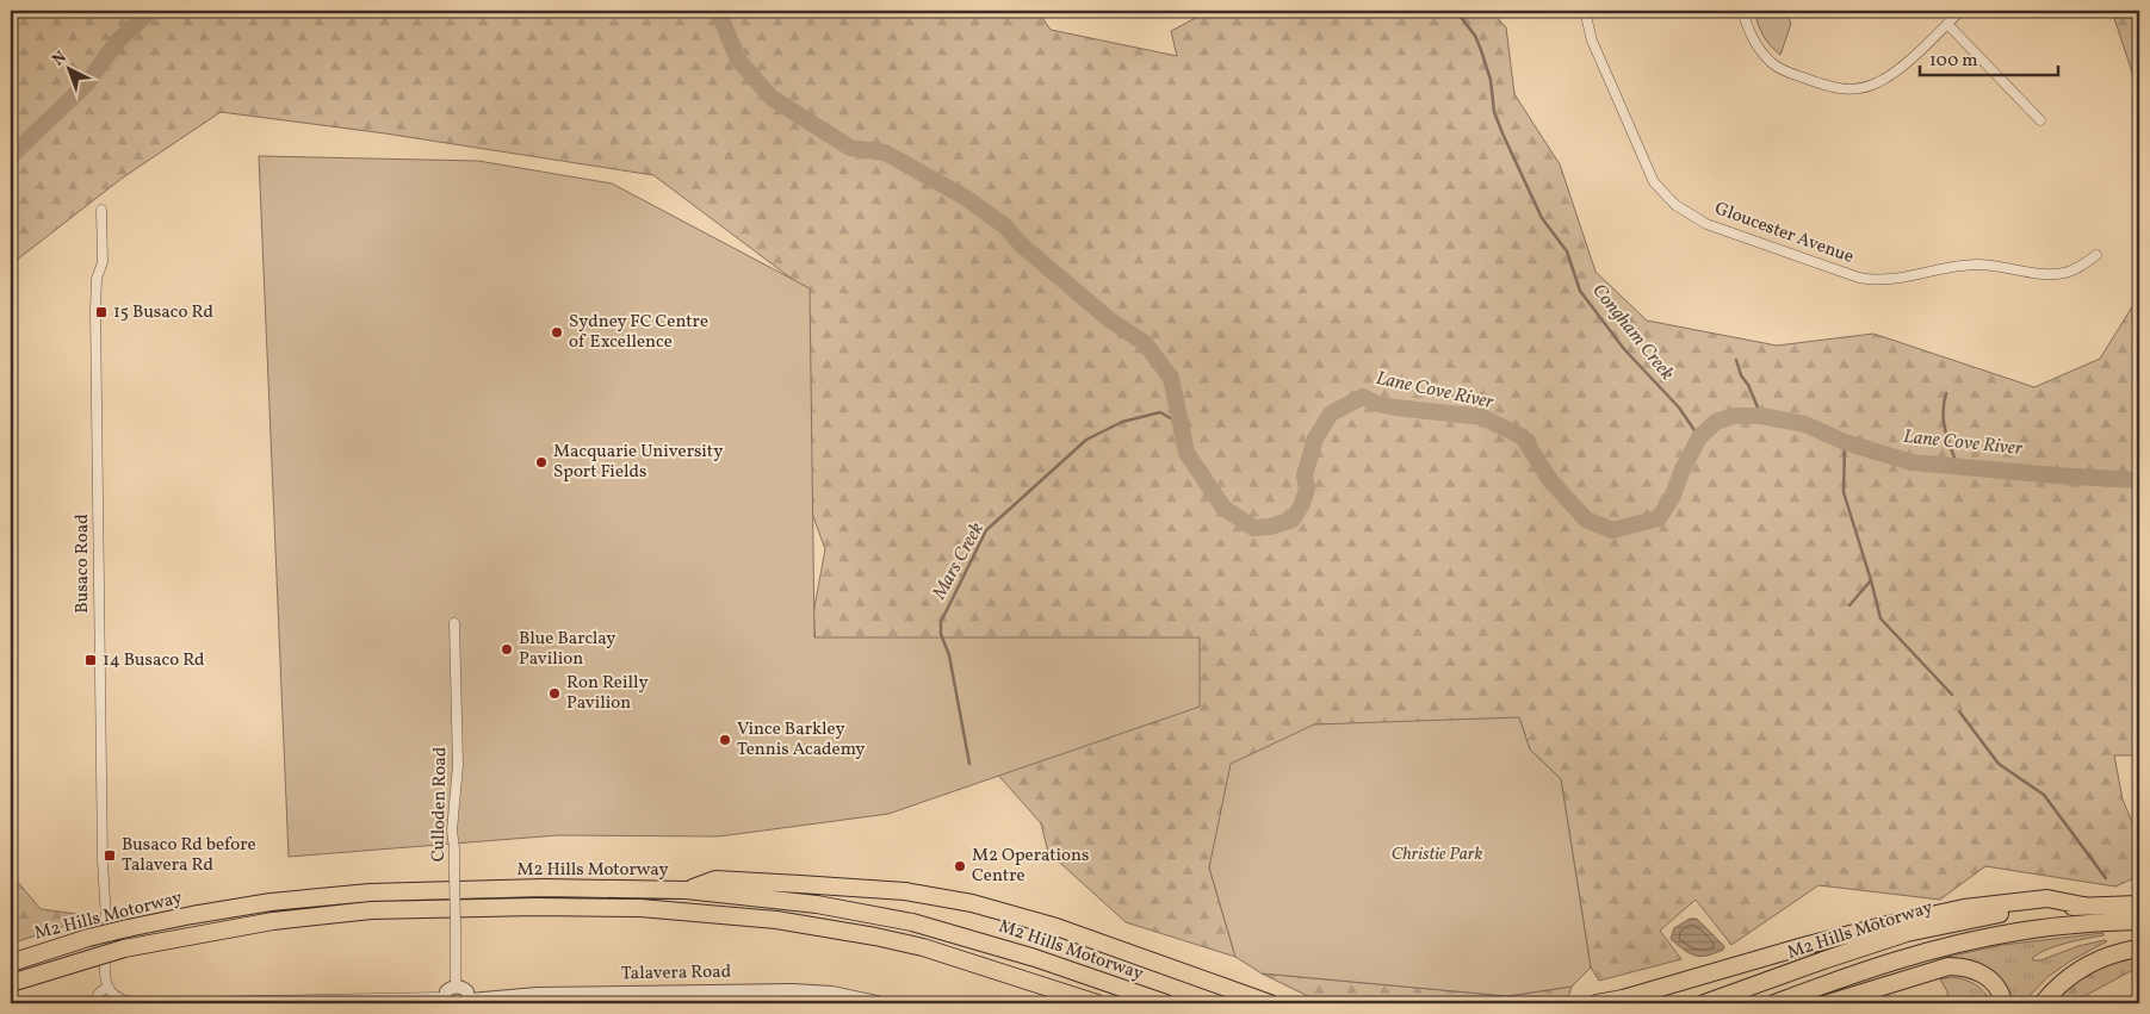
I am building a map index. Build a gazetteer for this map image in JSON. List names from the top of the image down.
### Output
{
  "streets": {
    "highway": ["M2 Hills Motorway"],
    "street": [
      "Gloucester Avenue",
      "Busaco Road",
      "Culloden Road",
      "Talavera Road"
    ]
  },
  "water": ["Congham Creek", "Lane Cove River", "Mars Creek"],
  "parks": ["Christie Park"],
  "places": {
    "transit": ["15 Busaco Rd", "14 Busaco Rd", "Busaco Rd before Talavera Rd"],
    "other": [
      "Sydney FC Centre of Excellence",
      "Macquarie University Sport Fields",
      "Blue Barclay Pavilion",
      "Ron Reilly Pavilion",
      "Vince Barkley Tennis Academy",
      "M2 Operations Centre"
    ]
  },
  "scale_bar": "100 m",
  "north": "top left"
}
